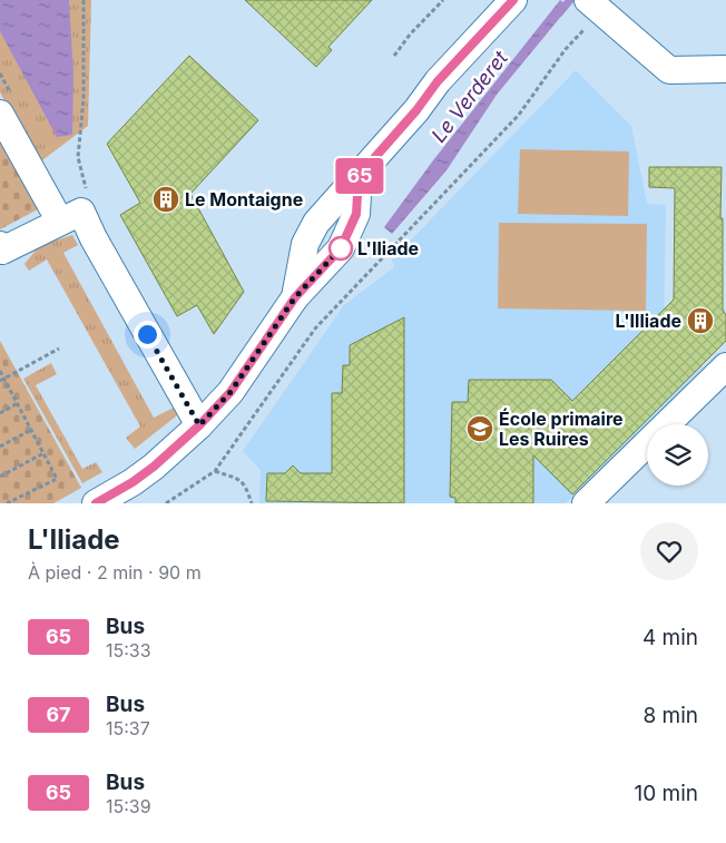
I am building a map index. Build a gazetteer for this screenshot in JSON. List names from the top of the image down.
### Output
{
  "water": ["Le Verderet"],
  "places": {
    "building": ["Le Montaigne", "L'Illiade"],
    "other": ["L'Iliade"],
    "school or university": ["École primaire Les Ruires"]
  },
  "lines": ["bus line 65"],
  "page": {
    "on_map": "65",
    "heading": ["L'Iliade", "À pied · 2 min · 90 m"],
    "list": [
      {
        "mark": "65",
        "name": "Bus",
        "note": "15:33",
        "value": "4 min"
      },
      {
        "mark": "67",
        "name": "Bus",
        "note": "15:37",
        "value": "8 min"
      },
      {
        "mark": "65",
        "name": "Bus",
        "note": "15:39",
        "value": "10 min"
      }
    ]
  }
}
